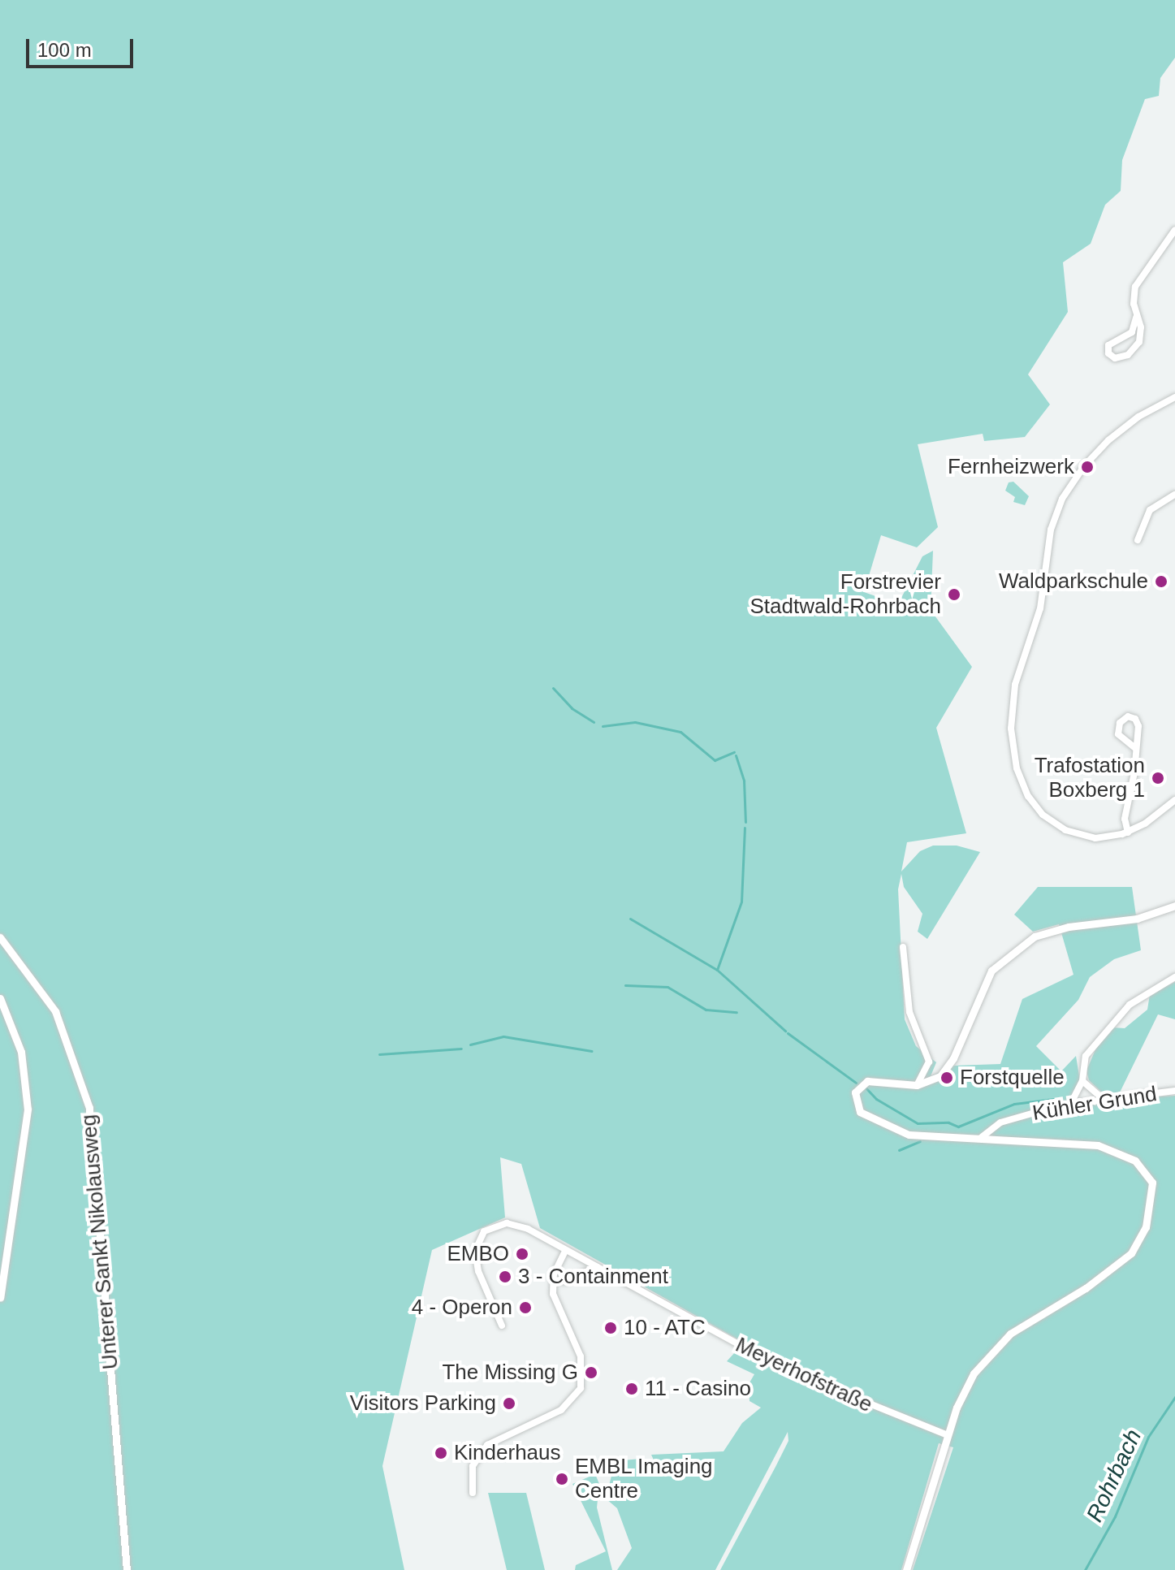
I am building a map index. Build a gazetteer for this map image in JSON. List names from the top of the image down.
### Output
{
  "streets": {
    "street": ["Kühler Grund", "Unterer Sankt Nikolausweg", "Meyerhofstraße"]
  },
  "water": ["Rohrbach"],
  "places": [
    "Fernheizwerk",
    "Waldparkschule",
    "Forstrevier Stadtwald-Rohrbach",
    "Trafostation Boxberg 1",
    "Forstquelle",
    "EMBO",
    "3 - Containment",
    "4 - Operon",
    "10 - ATC",
    "The Missing G",
    "11 - Casino",
    "Visitors Parking",
    "Kinderhaus",
    "EMBL Imaging Centre"
  ],
  "scale_bar": "100 m"
}
